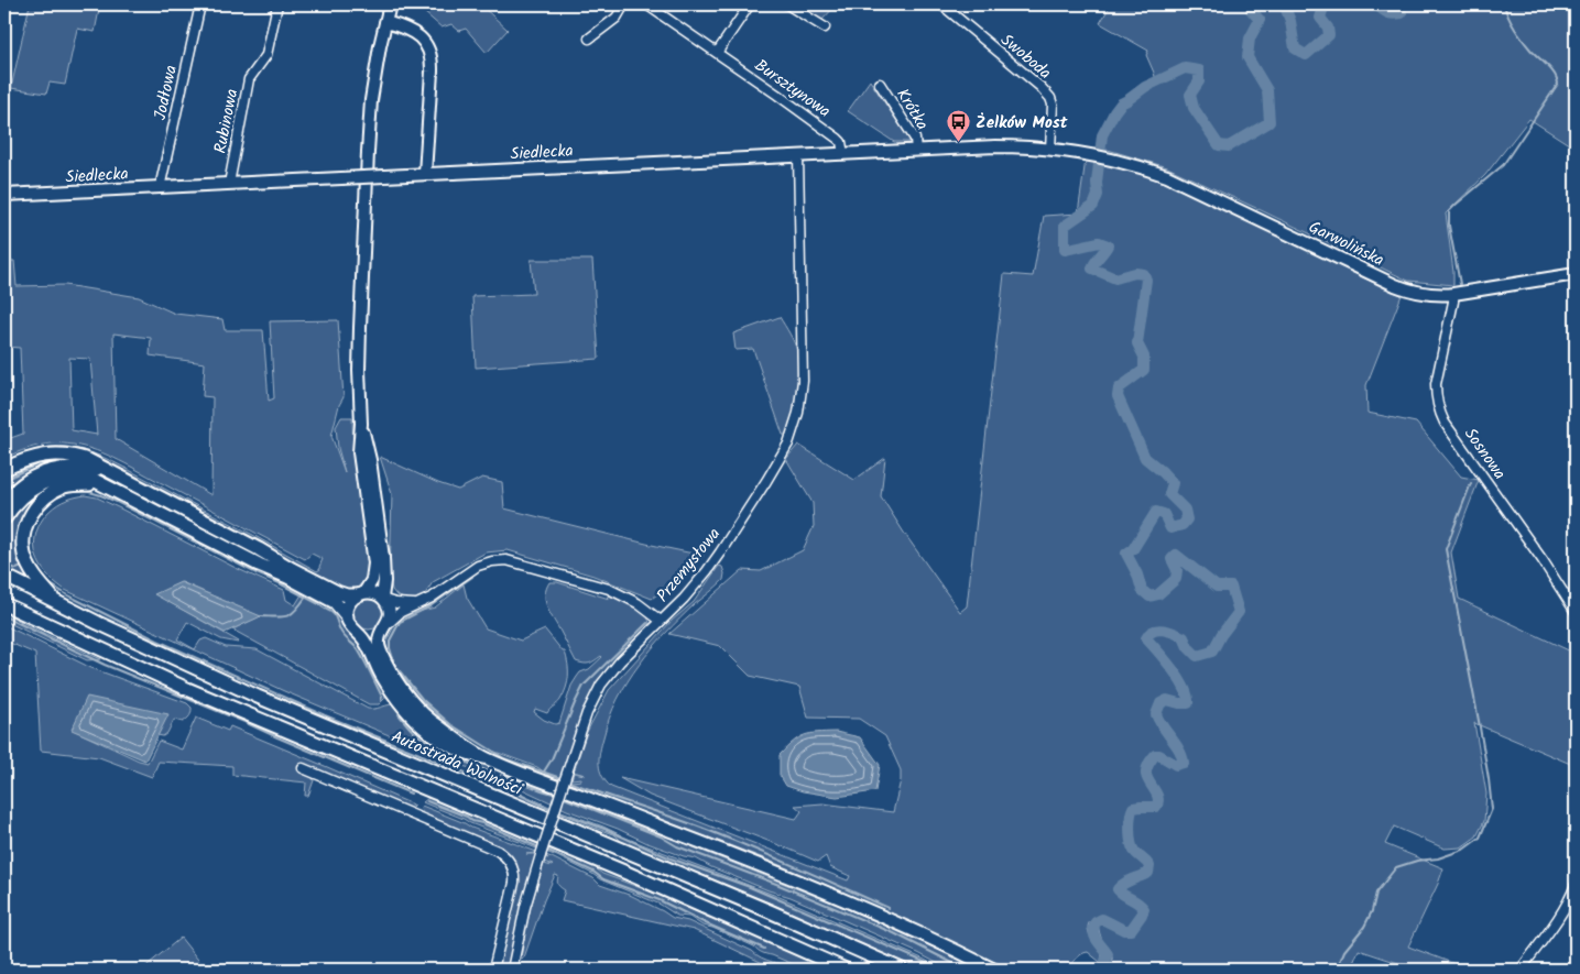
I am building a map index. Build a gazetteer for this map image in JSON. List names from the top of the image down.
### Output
{
  "streets": {
    "highway": ["Autostrada Wolności"],
    "main road": ["Siedlecka", "Garwolińska"],
    "street": [
      "Swoboda",
      "Bursztynowa",
      "Jodłowa",
      "Krótka",
      "Rubinowa",
      "Sosnowa",
      "Przemysłowa"
    ]
  },
  "crossings": [
    ["Swoboda", "Siedlecka"],
    ["Bursztynowa", "Siedlecka"],
    ["Jodłowa", "Siedlecka"],
    ["Krótka", "Siedlecka"],
    ["Rubinowa", "Siedlecka"],
    ["Siedlecka", "Garwolińska"],
    ["Siedlecka", "Przemysłowa"],
    ["Garwolińska", "Sosnowa"]
  ],
  "places": {
    "bus stop": ["Żelków Most"]
  }
}
